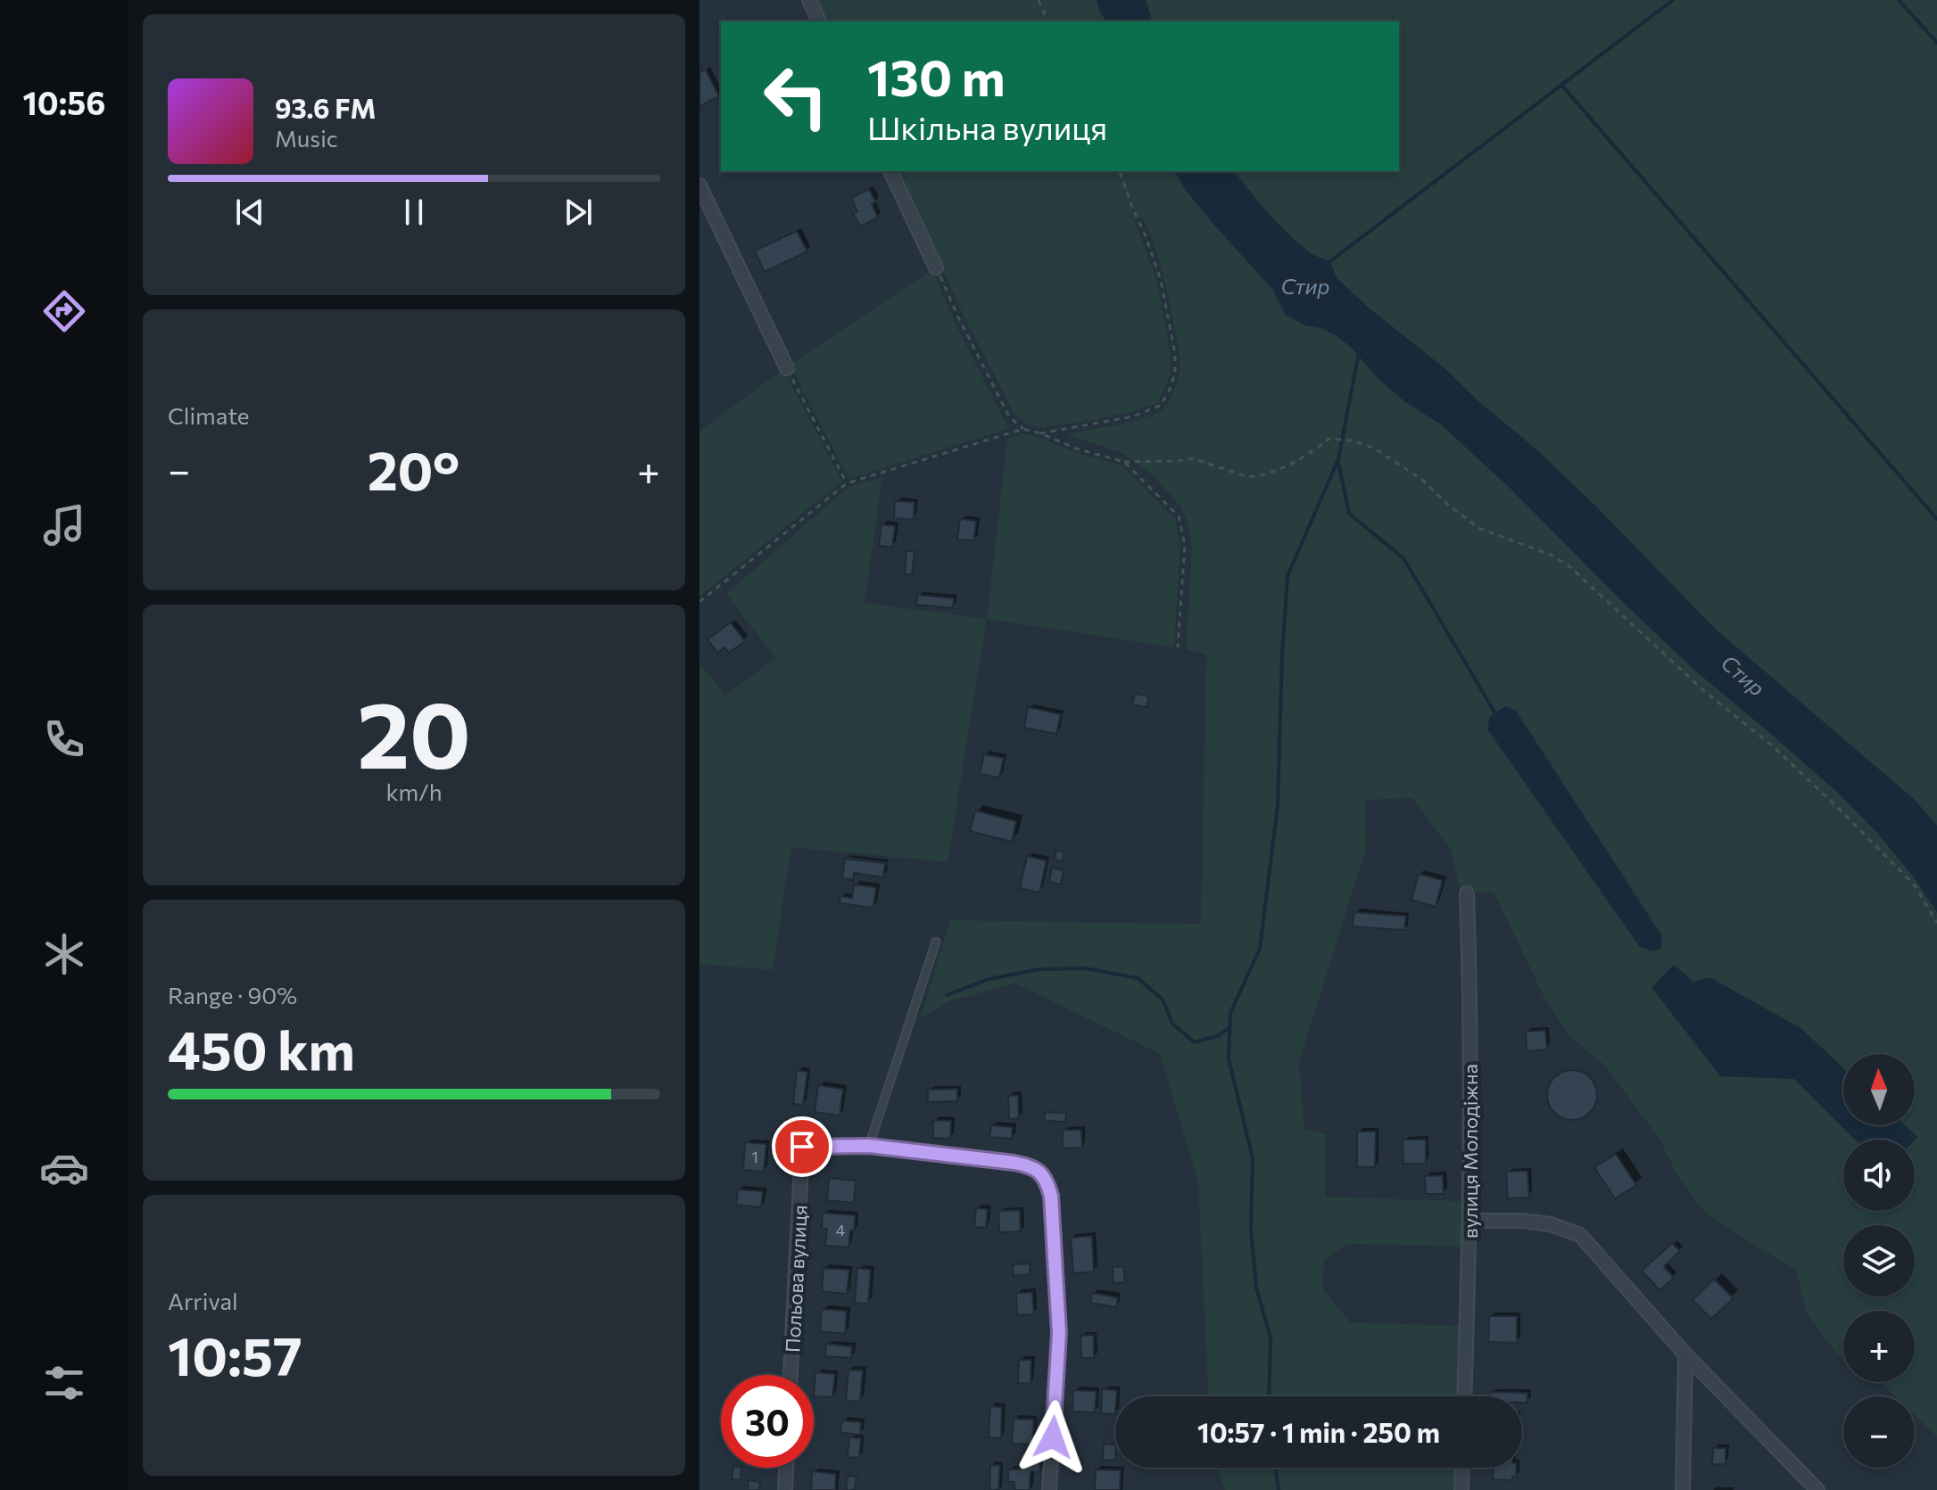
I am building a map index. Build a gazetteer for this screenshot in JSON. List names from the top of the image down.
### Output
{
  "streets": {
    "street": ["вулиця Молодіжна", "Польова вулиця"]
  },
  "water": ["Стир"],
  "house_numbers": ["1", "4"],
  "north": "top",
  "page": {
    "tabs": "10:56",
    "turn": ["130 m", "Шкільна вулиця"],
    "song": ["93.6 FM", "Music"],
    "tile": [
      "Climate",
      ["20", "km/h"],
      ["Range · 90%", "450 km"],
      ["Arrival", "10:57"]
    ],
    "heat": ["−", "20°", "+"],
    "map_buttons": ["+", "−"],
    "limit": "30",
    "trip": "10:57 · 1 min · 250 m"
  }
}
